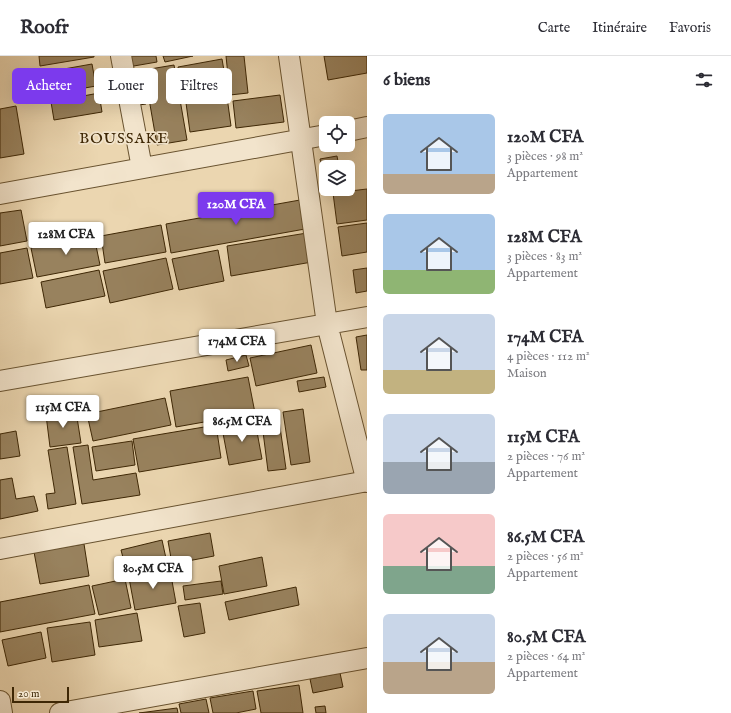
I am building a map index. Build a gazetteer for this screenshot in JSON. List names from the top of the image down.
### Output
{
  "districts": ["BOUSSAKE"],
  "scale_bar": "20 m",
  "page": {
    "header": "Roofr",
    "nav": ["Carte", "Itinéraire", "Favoris"],
    "heading": "6 biens",
    "chip": ["Acheter", "Louer", "Filtres"],
    "list": [
      {
        "name": "120M CFA",
        "note": "3 pièces · 98 m² · Appartement"
      },
      {
        "name": "128M CFA",
        "note": "3 pièces · 83 m² · Appartement"
      },
      {
        "name": "174M CFA",
        "note": "4 pièces · 112 m² · Maison"
      },
      {
        "name": "115M CFA",
        "note": "2 pièces · 76 m² · Appartement"
      },
      {
        "name": "86.5M CFA",
        "note": "2 pièces · 56 m² · Appartement"
      },
      {
        "name": "80.5M CFA",
        "note": "2 pièces · 64 m² · Appartement"
      }
    ],
    "price": [
      "120M CFA",
      "128M CFA",
      "174M CFA",
      "115M CFA",
      "86.5M CFA",
      "80.5M CFA"
    ],
    "scale": "20 m"
  }
}
